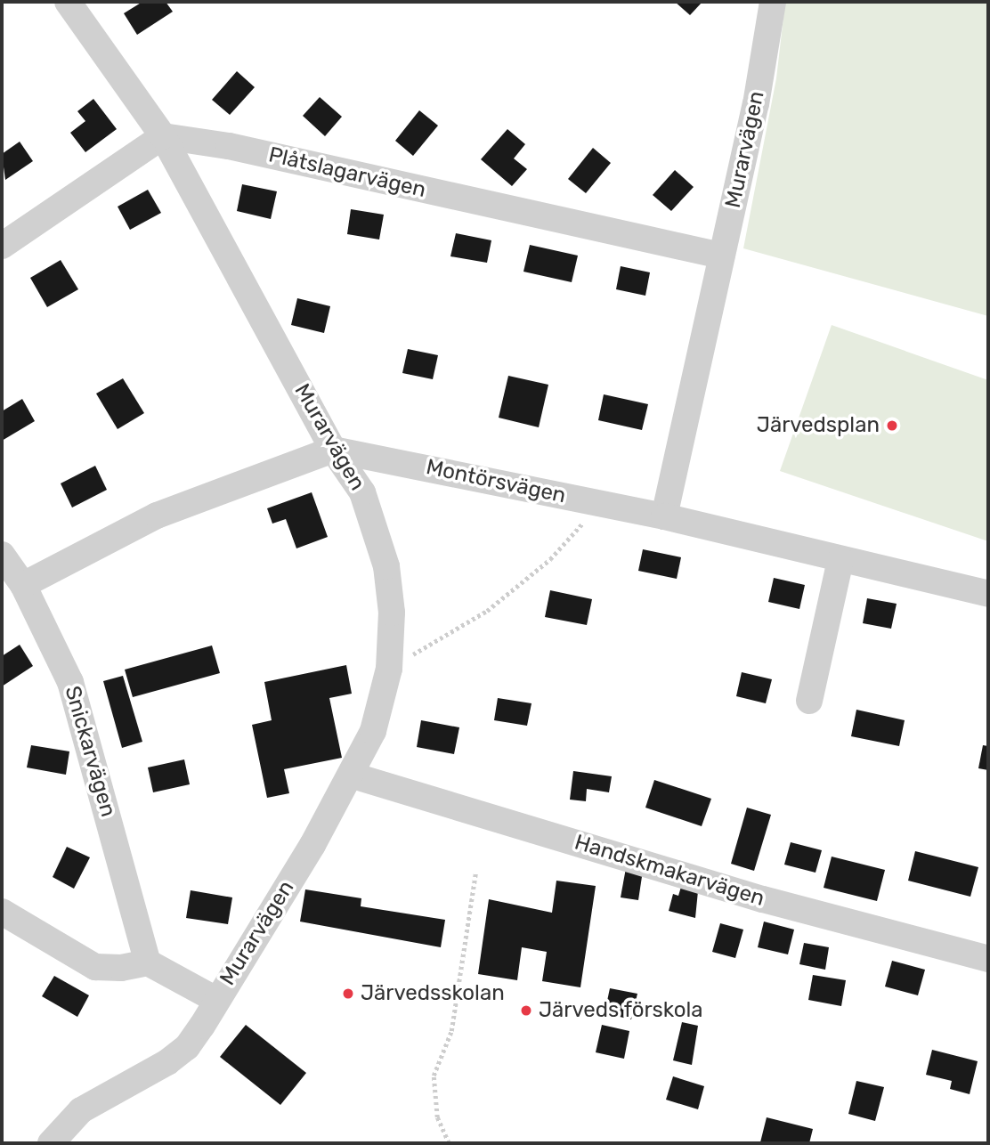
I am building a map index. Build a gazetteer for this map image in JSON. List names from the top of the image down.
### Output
{
  "streets": {
    "street": [
      "Murarvägen",
      "Plåtslagarvägen",
      "Montörsvägen",
      "Snickarvägen",
      "Handskmakarvägen"
    ]
  },
  "crossings": [
    ["Murarvägen", "Plåtslagarvägen"],
    ["Murarvägen", "Montörsvägen"],
    ["Murarvägen", "Handskmakarvägen"]
  ],
  "places": ["Järvedsplan", "Järvedsskolan", "Järveds förskola"]
}
